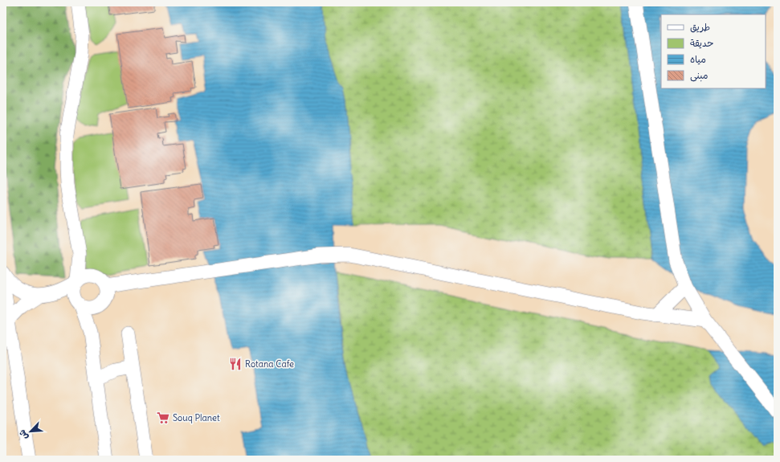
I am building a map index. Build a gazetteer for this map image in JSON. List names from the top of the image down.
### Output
{
  "places": {
    "restaurant": ["Rotana Cafe"],
    "supermarket": ["Souq Planet"]
  },
  "legend": [
    "طريق",
    "حديقة",
    "مياه",
    "مبنى"
  ],
  "north": "bottom left"
}
